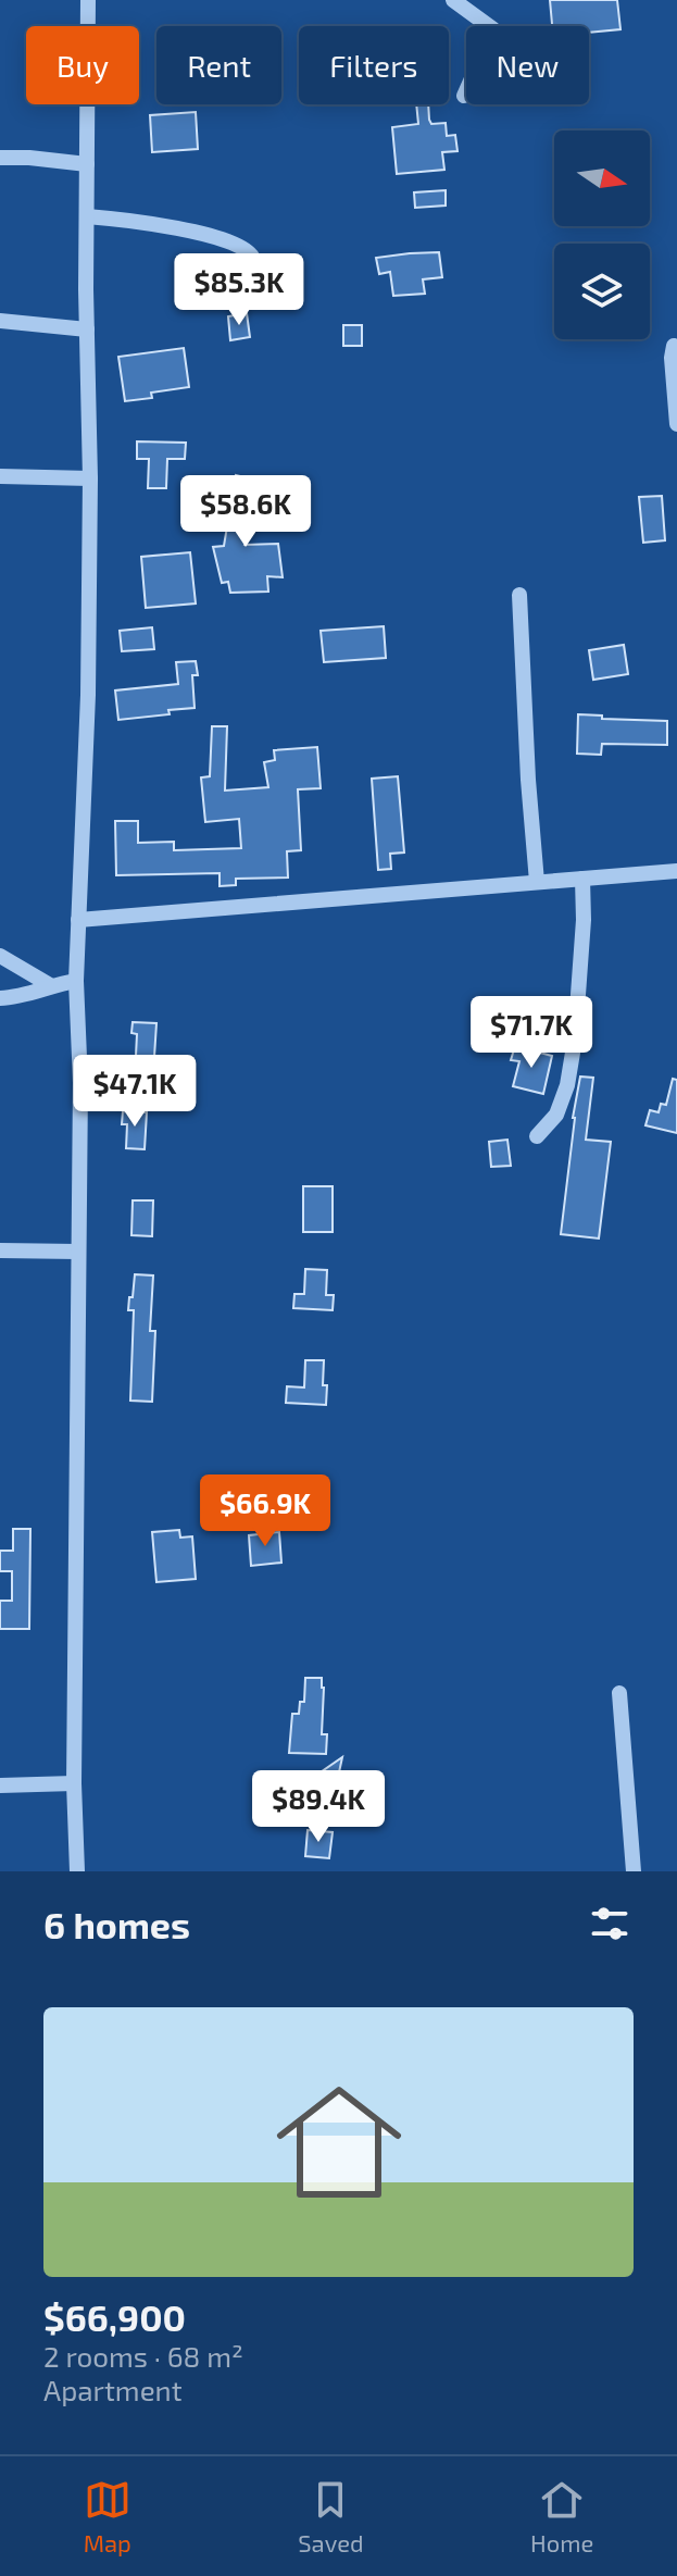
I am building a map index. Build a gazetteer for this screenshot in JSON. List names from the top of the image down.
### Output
{
  "north": "right",
  "page": {
    "chip": [
      "Buy",
      "Rent",
      "Filters",
      "New"
    ],
    "price": [
      "$85.3K",
      "$58.6K",
      "$71.7K",
      "$47.1K",
      "$66.9K",
      "$89.4K"
    ],
    "heading": "6 homes",
    "list": [
      {
        "name": "$66,900",
        "note": "2 rooms · 68 m² · Apartment"
      }
    ],
    "tabs": ["Map", "Saved", "Home"]
  }
}
